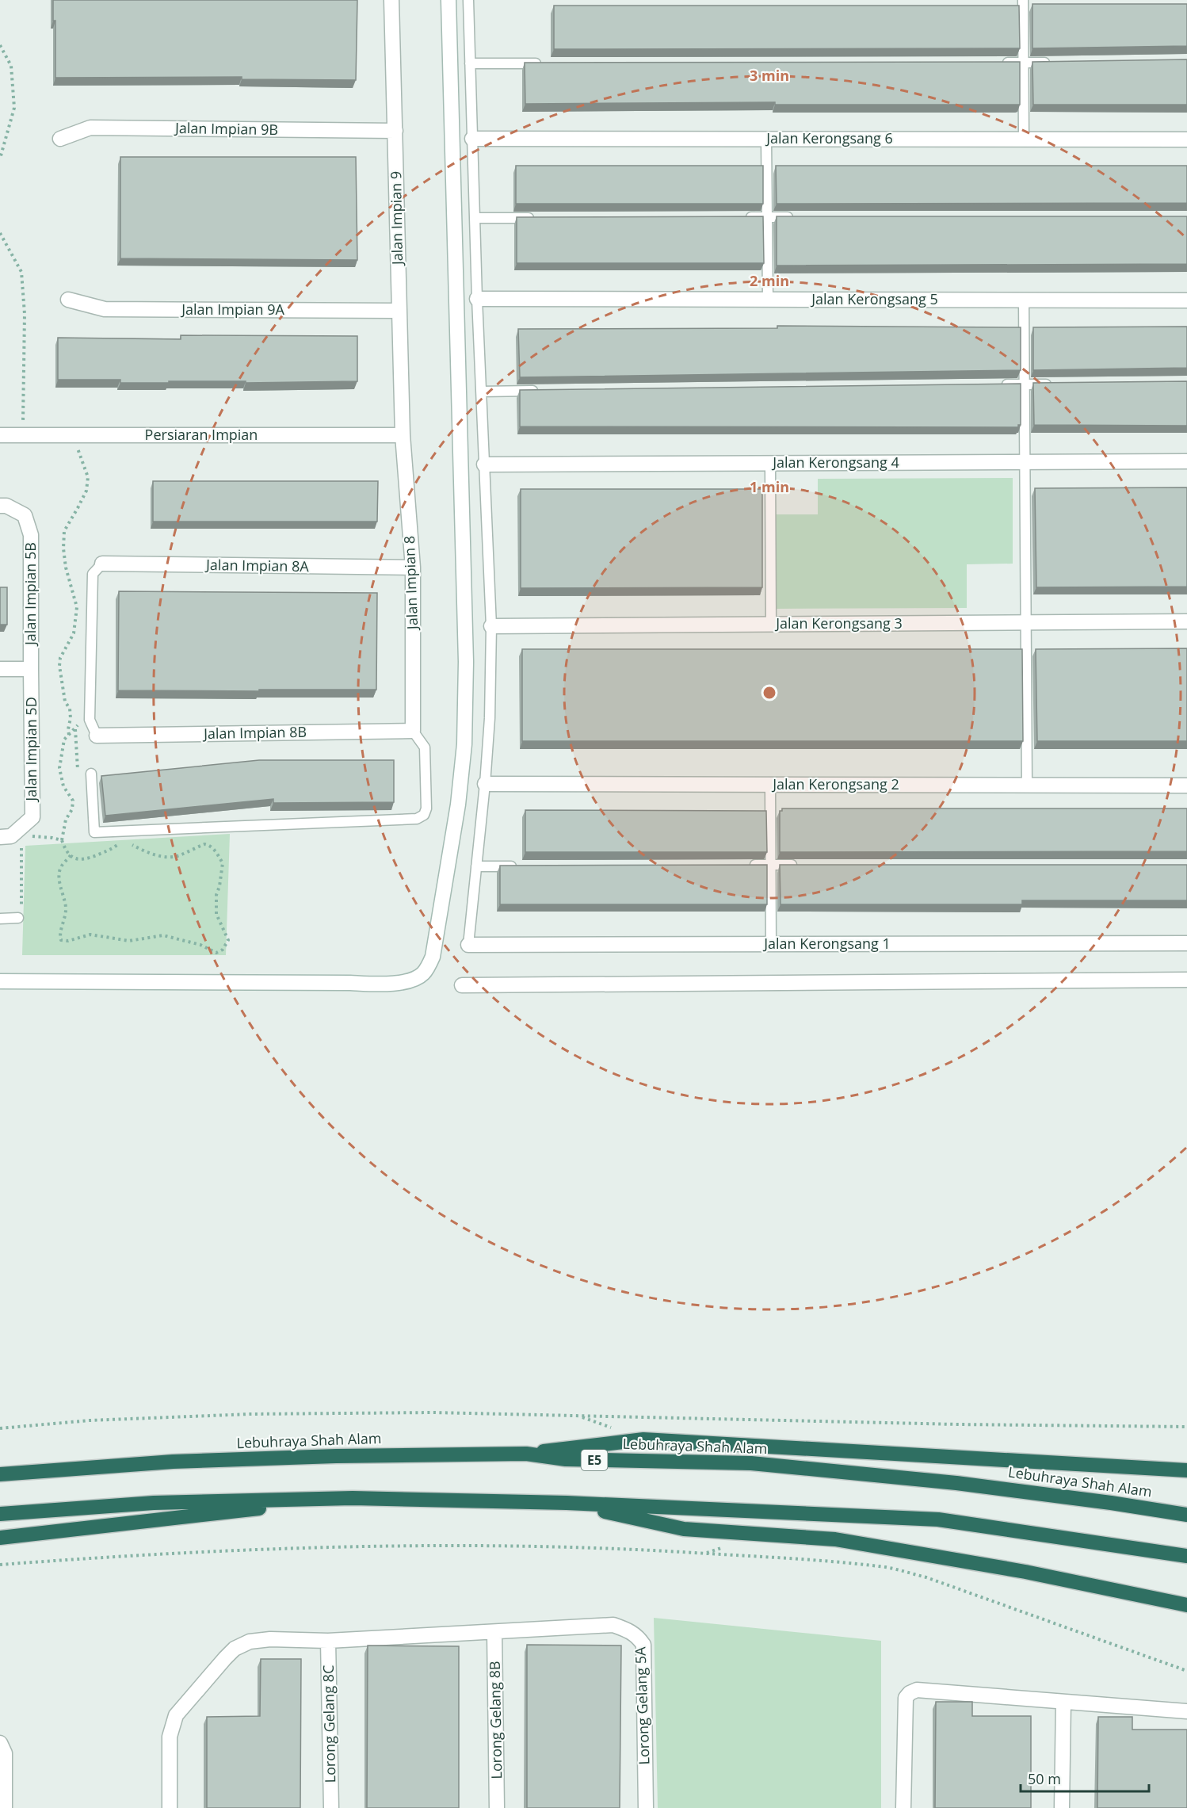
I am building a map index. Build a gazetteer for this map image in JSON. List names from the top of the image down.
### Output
{
  "streets": {
    "highway": ["Lebuhraya Shah Alam", "E5"],
    "street": [
      "Jalan Impian 9B",
      "Jalan Kerongsang 6",
      "Jalan Impian 9",
      "Jalan Kerongsang 5",
      "Jalan Impian 9A",
      "Persiaran Impian",
      "Jalan Kerongsang 4",
      "Jalan Impian 8A",
      "Jalan Impian 8",
      "Jalan Impian 5B",
      "Jalan Kerongsang 3",
      "Jalan Impian 8B",
      "Jalan Impian 5D",
      "Jalan Kerongsang 2",
      "Jalan Kerongsang 1",
      "Lorong Gelang 5A",
      "Lorong Gelang 8B",
      "Lorong Gelang 8C"
    ]
  },
  "crossings": [
    ["Jalan Impian 9B", "Jalan Impian 9"],
    ["Jalan Impian 9", "Jalan Impian 9A"],
    ["Jalan Impian 9", "Persiaran Impian"],
    ["Jalan Impian 9", "Jalan Impian 8"],
    ["Persiaran Impian", "Jalan Impian 8"],
    ["Jalan Impian 8A", "Jalan Impian 8"],
    ["Jalan Impian 8", "Jalan Impian 8B"],
    ["Jalan Impian 5B", "Jalan Impian 5D"],
    ["Lorong Gelang 5A", "Lorong Gelang 8B"],
    ["Lorong Gelang 5A", "Lorong Gelang 8C"]
  ],
  "scale_bar": "50 m",
  "rings": ["3 min", "2 min", "1 min"]
}
